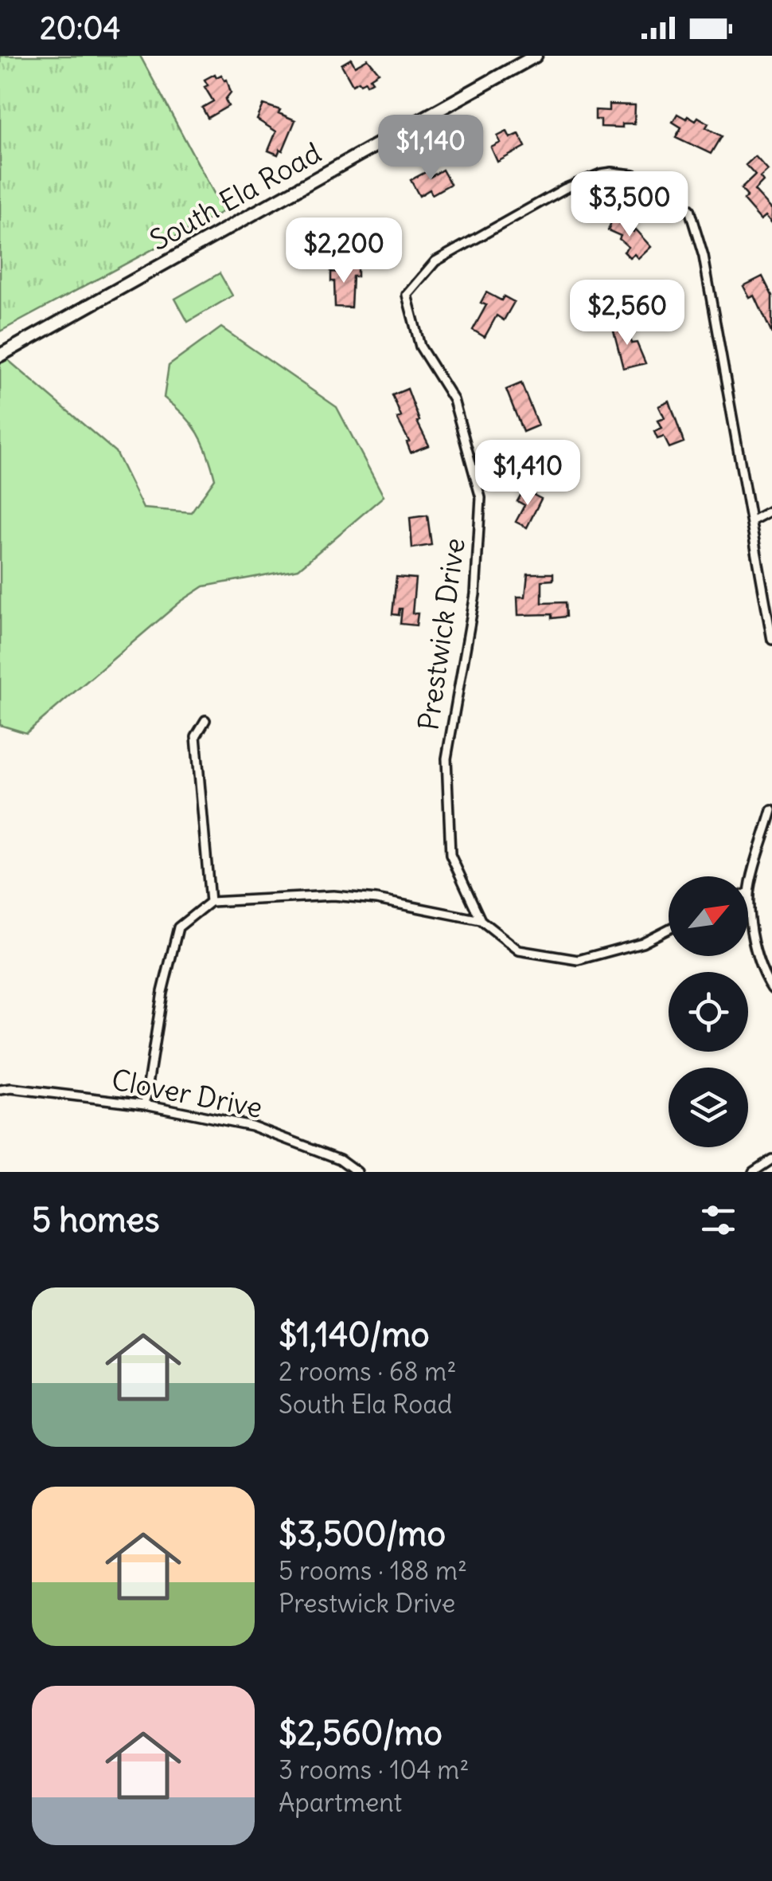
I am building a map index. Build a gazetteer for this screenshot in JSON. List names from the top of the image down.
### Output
{
  "streets": {
    "main road": ["South Ela Road"],
    "street": ["Prestwick Drive", "Clover Drive"]
  },
  "north": "top right",
  "page": {
    "status": "20:04",
    "price": [
      "$1,140",
      "$3,500",
      "$2,200",
      "$2,560",
      "$1,410"
    ],
    "heading": "5 homes",
    "list": [
      {
        "name": "$1,140/mo",
        "note": "2 rooms · 68 m² · South Ela Road"
      },
      {
        "name": "$3,500/mo",
        "note": "5 rooms · 188 m² · Prestwick Drive"
      },
      {
        "name": "$2,560/mo",
        "note": "3 rooms · 104 m² · Apartment"
      }
    ]
  }
}
